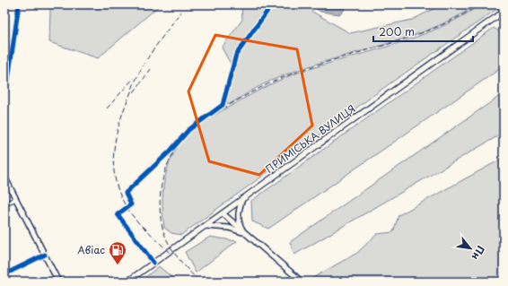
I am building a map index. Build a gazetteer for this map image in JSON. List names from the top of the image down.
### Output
{
  "streets": {
    "main road": ["ПРИМІСЬКА ВУЛИЦЯ"]
  },
  "places": {
    "fuel station": ["Авіас"]
  },
  "scale_bar": "200 m",
  "north": "bottom right"
}
